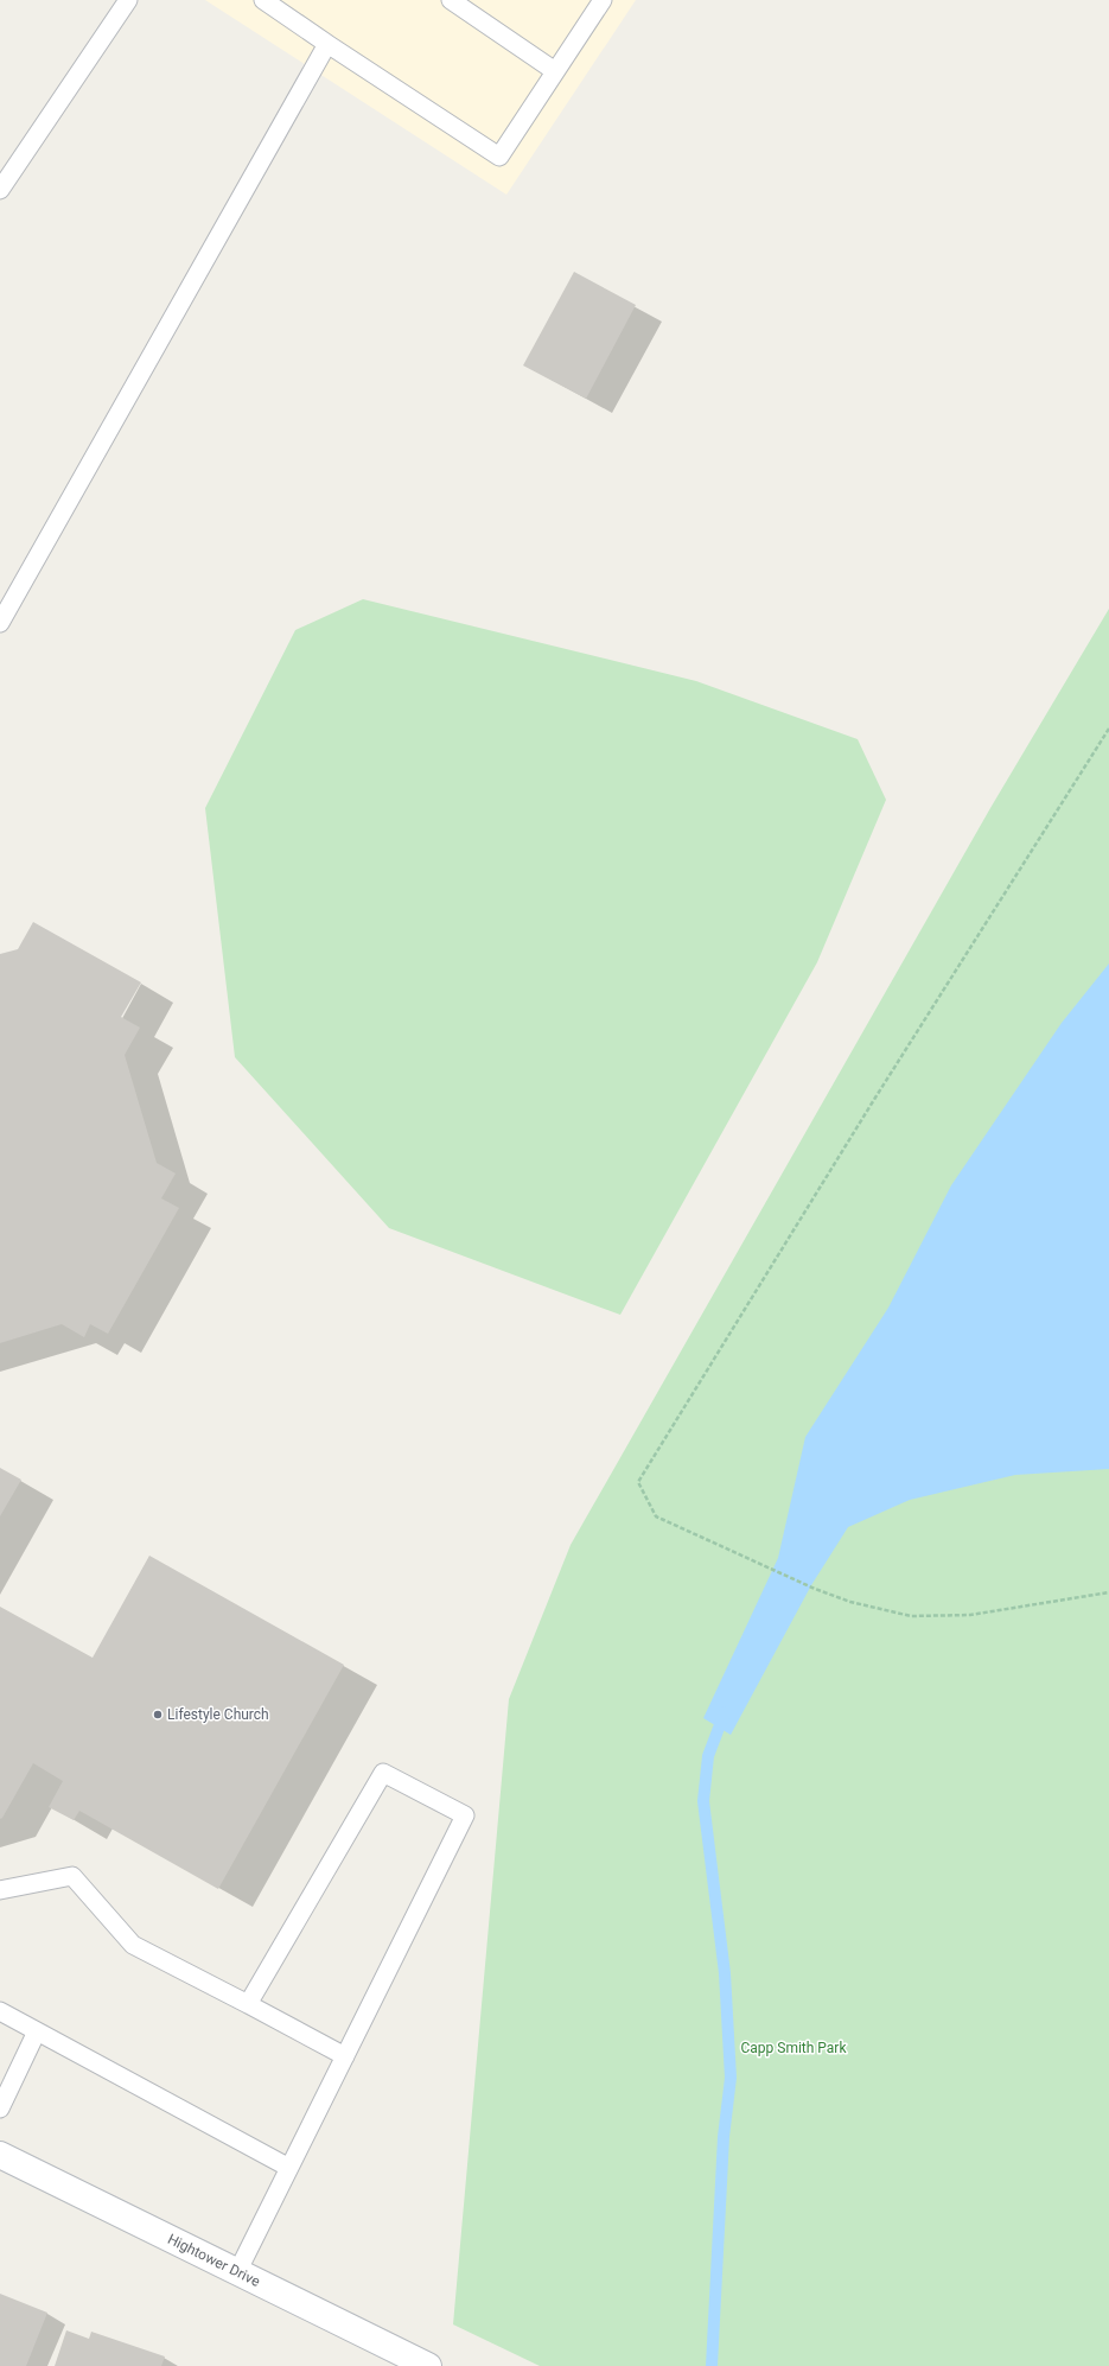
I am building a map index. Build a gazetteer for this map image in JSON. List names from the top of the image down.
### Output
{
  "streets": {
    "main road": ["Hightower Drive"]
  },
  "parks": ["Capp Smith Park"],
  "places": ["Lifestyle Church"]
}
